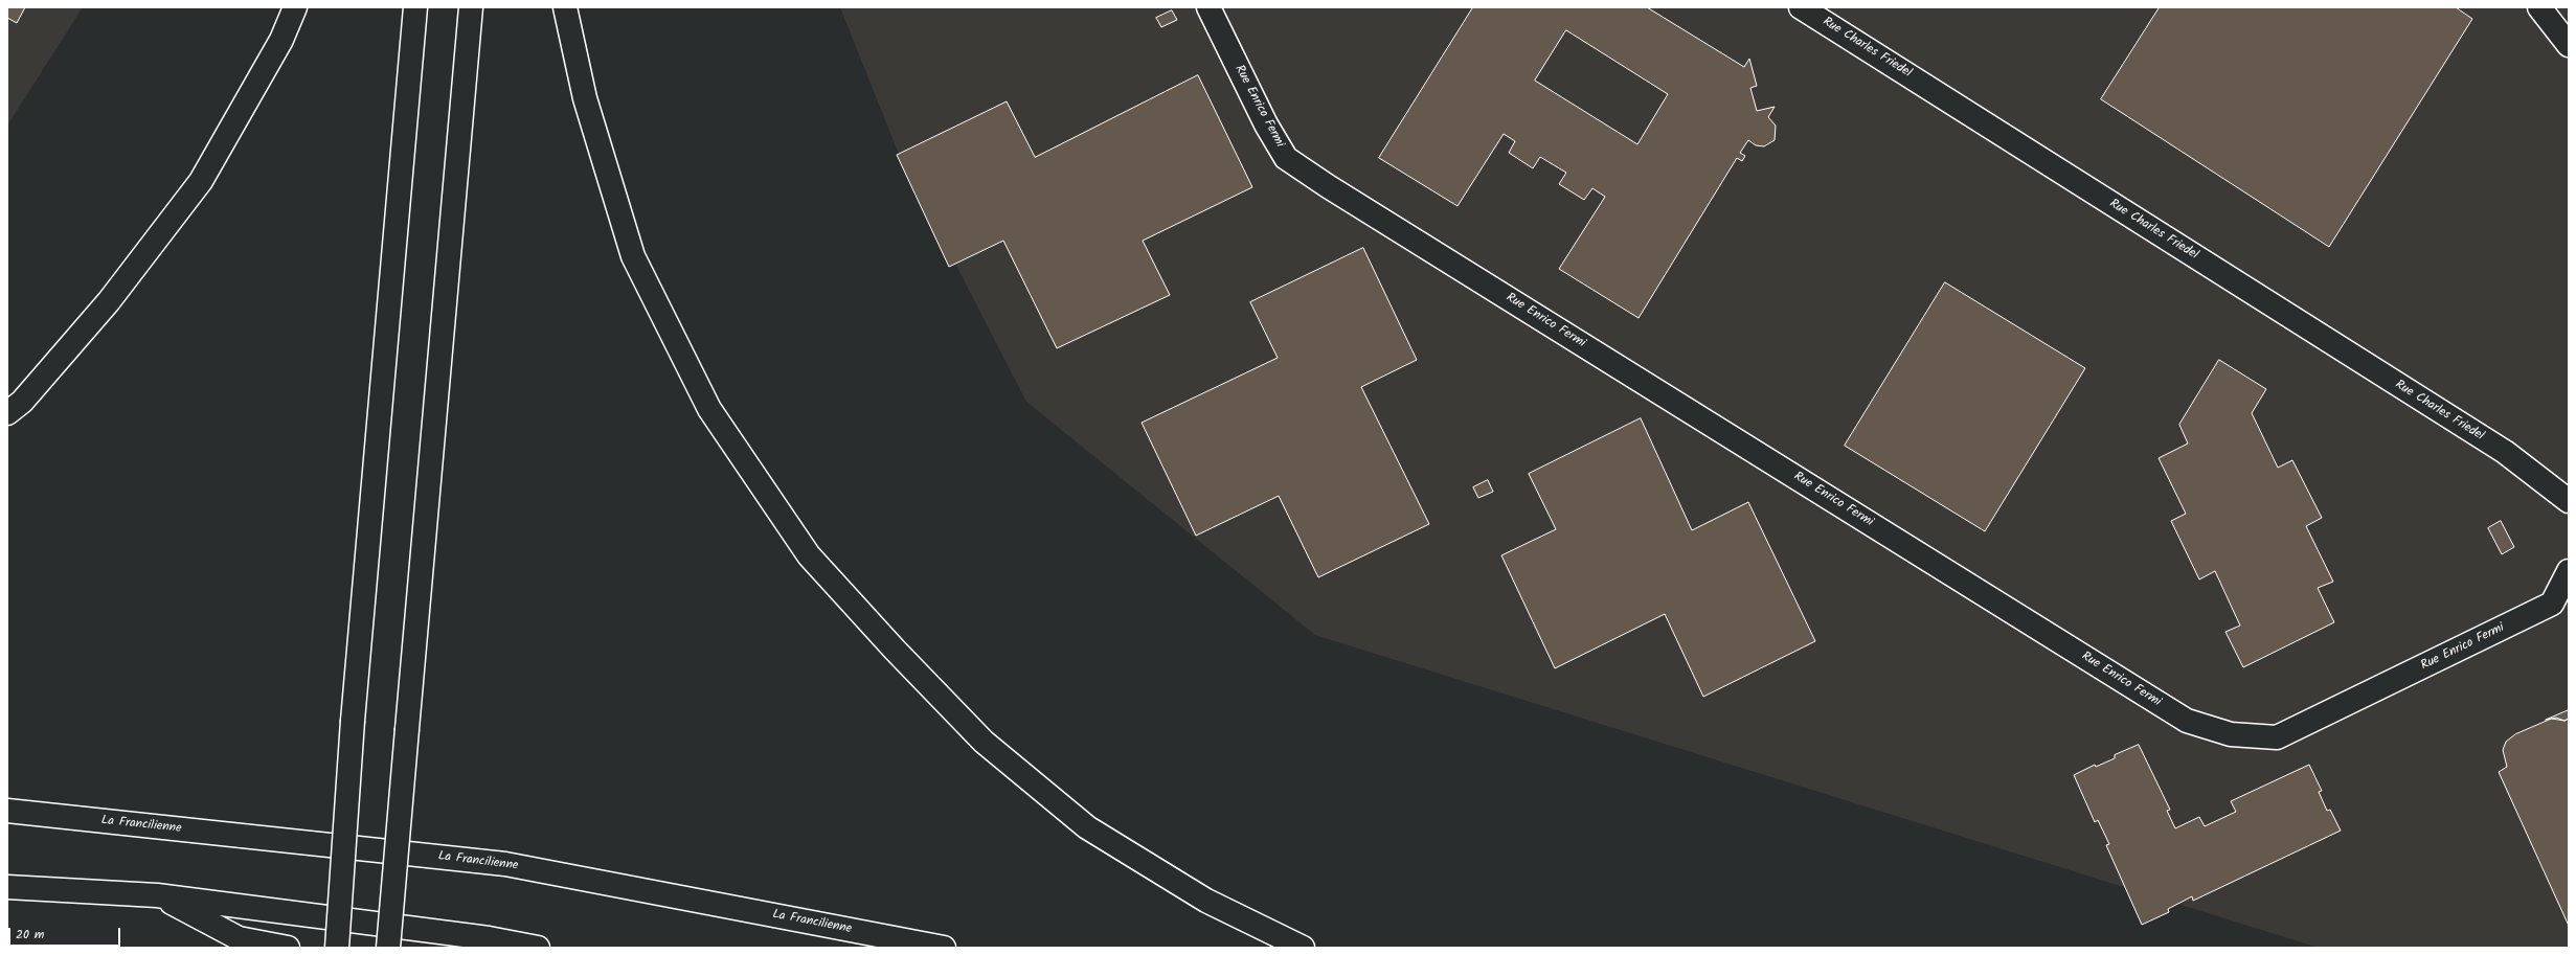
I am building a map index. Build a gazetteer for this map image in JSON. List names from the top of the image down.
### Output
{
  "streets": {
    "main road": ["Rue Charles Friedel", "Rue Enrico Fermi", "La Francilienne"]
  },
  "scale_bar": "20 m"
}
